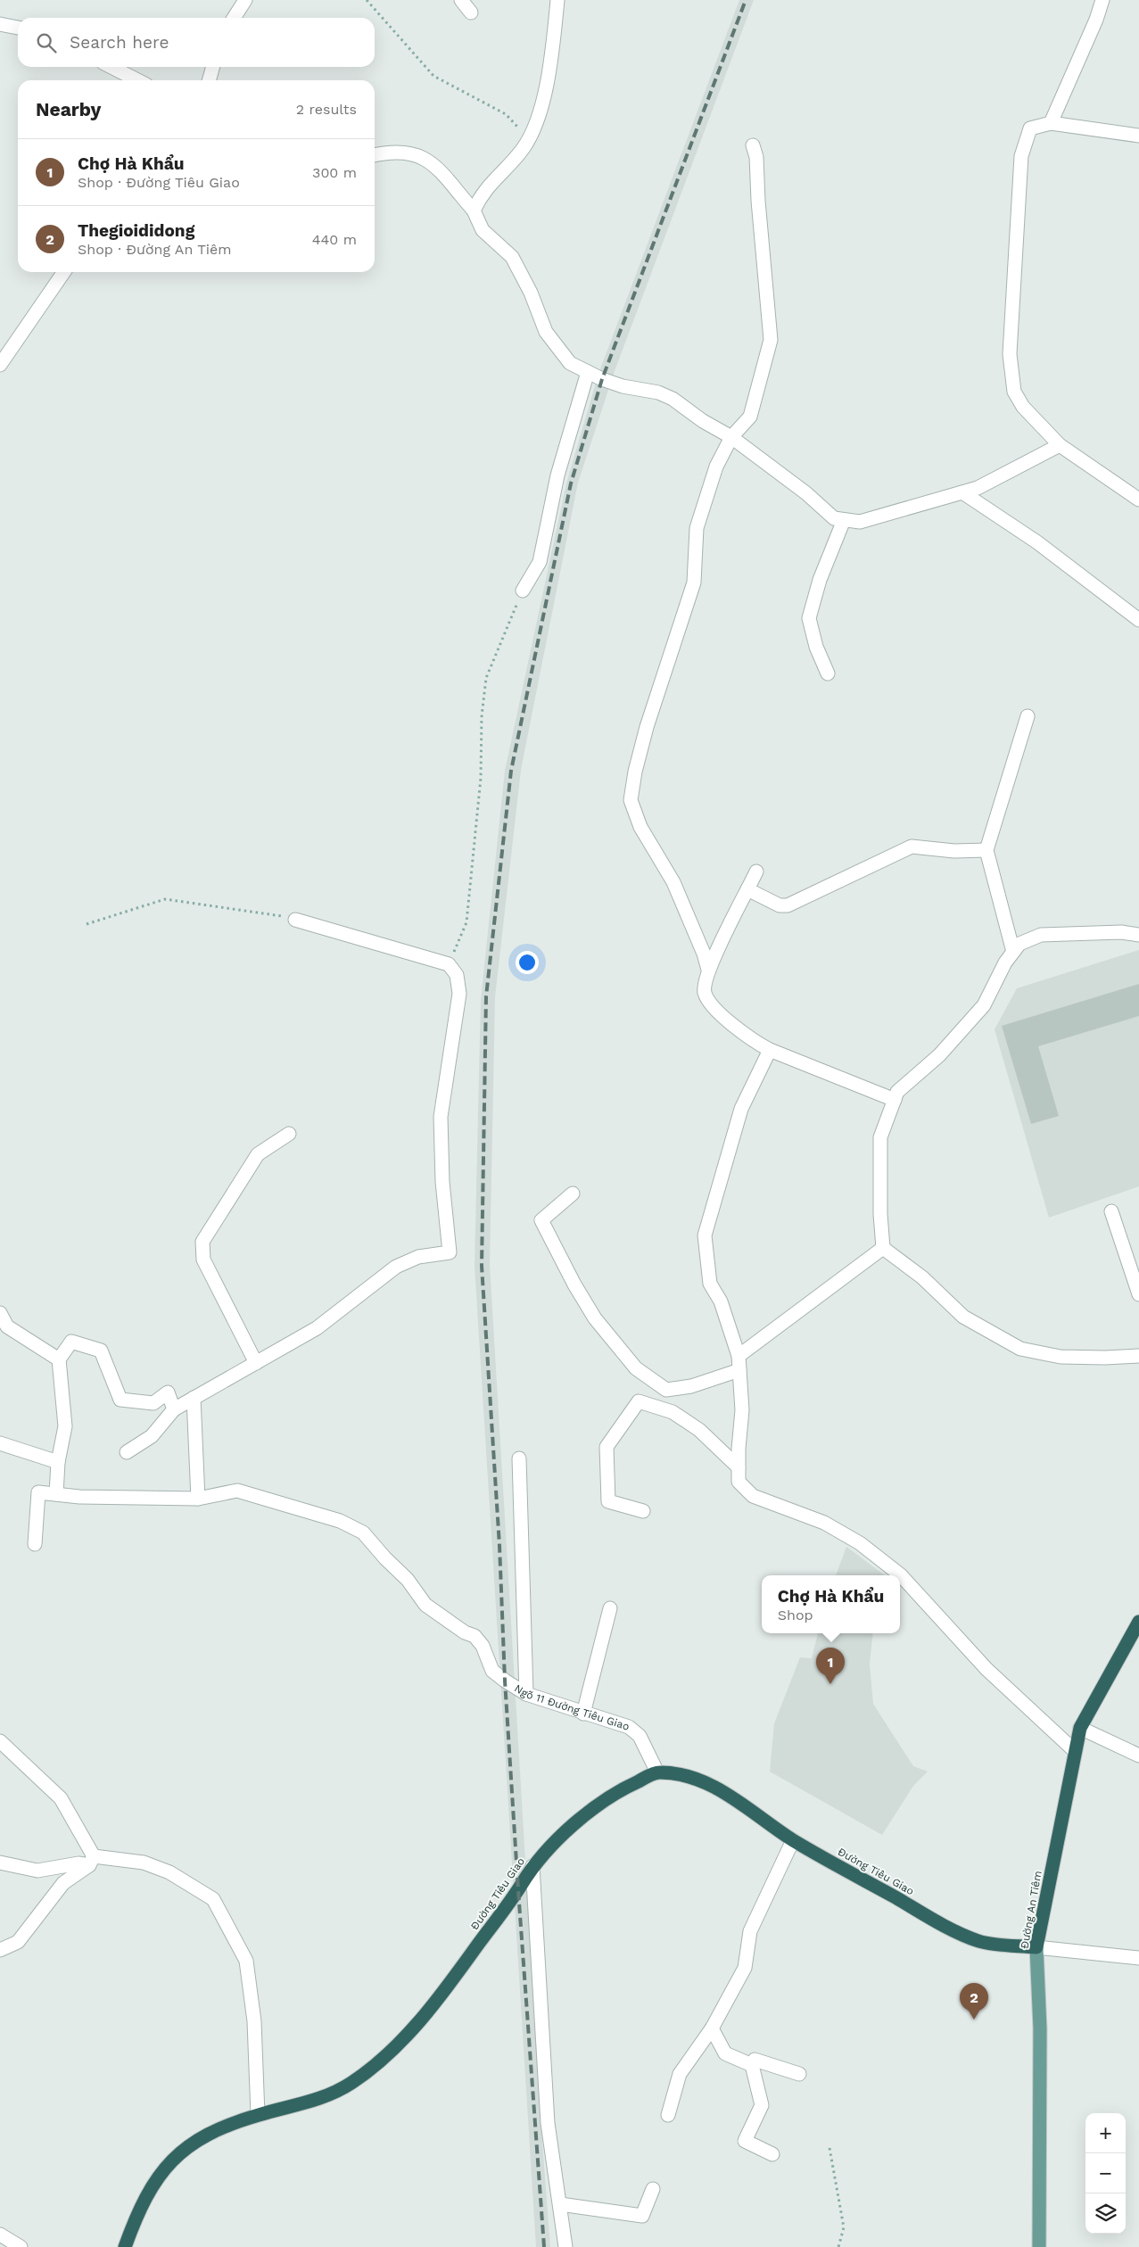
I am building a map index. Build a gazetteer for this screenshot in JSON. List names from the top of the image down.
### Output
{
  "streets": {
    "highway": ["Đường Tiêu Giao", "Đường An Tiêm"],
    "street": ["Ngõ 11 Đường Tiêu Giao"]
  },
  "crossings": [
    ["Ngõ 11 Đường Tiêu Giao", "Đường Tiêu Giao"],
    ["Đường Tiêu Giao", "Đường An Tiêm"]
  ],
  "page": {
    "search": "Search here",
    "heading": ["Nearby", "2 results"],
    "list": [
      {
        "mark": "1",
        "name": "Chợ Hà Khẩu",
        "note": "Shop · Đường Tiêu Giao",
        "value": "300 m"
      },
      {
        "mark": "2",
        "name": "Thegioididong",
        "note": "Shop · Đường An Tiêm",
        "value": "440 m"
      }
    ],
    "popup": ["Chợ Hà Khẩu", "Shop"],
    "pins": ["1", "2"],
    "map_buttons": ["+", "−"]
  }
}
